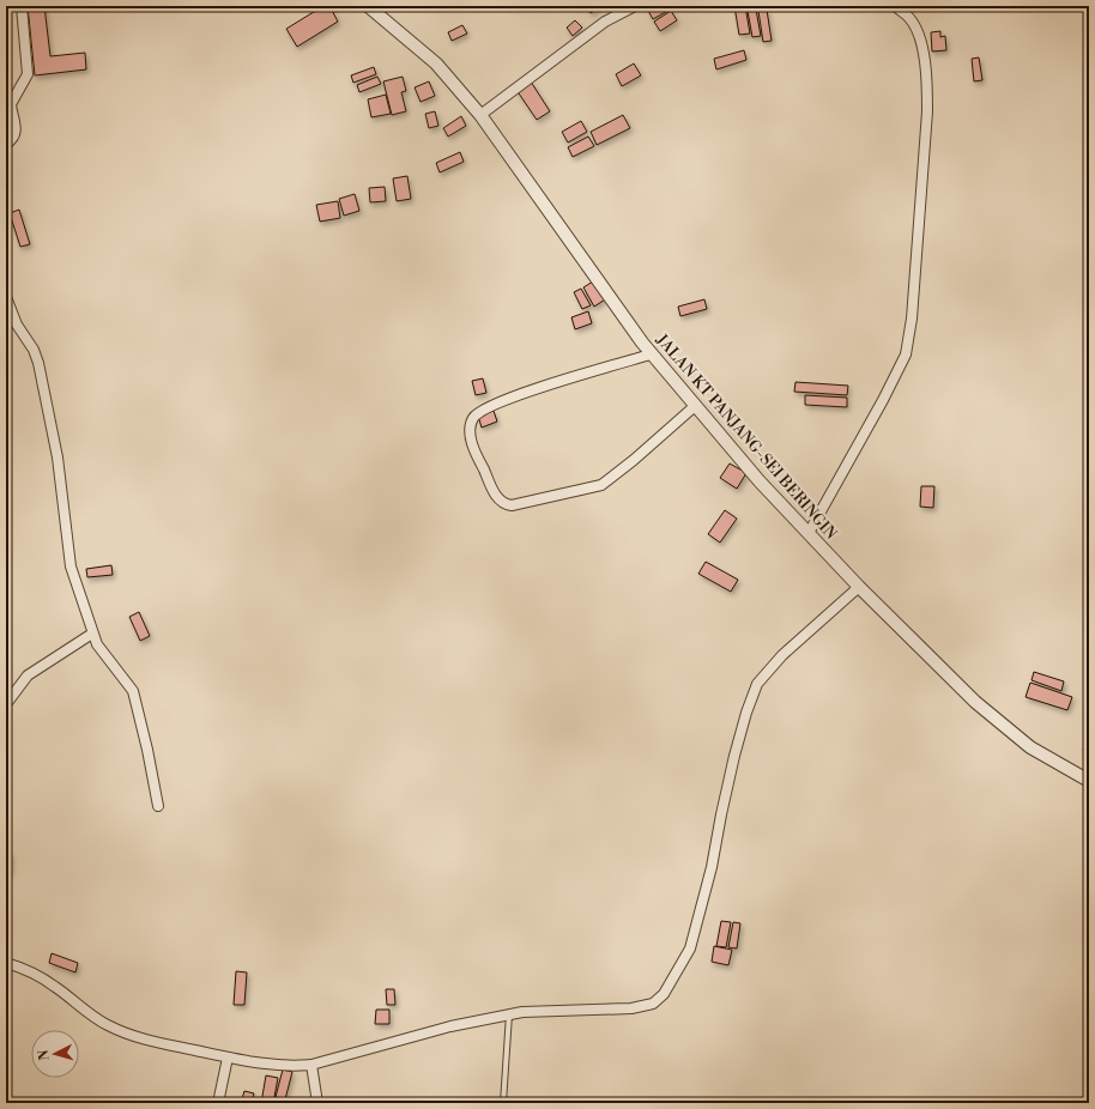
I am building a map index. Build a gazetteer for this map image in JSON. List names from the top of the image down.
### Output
{
  "streets": {
    "street": ["JALAN KT PANJANG-SEI BERINGIN"]
  },
  "north": "left"
}
